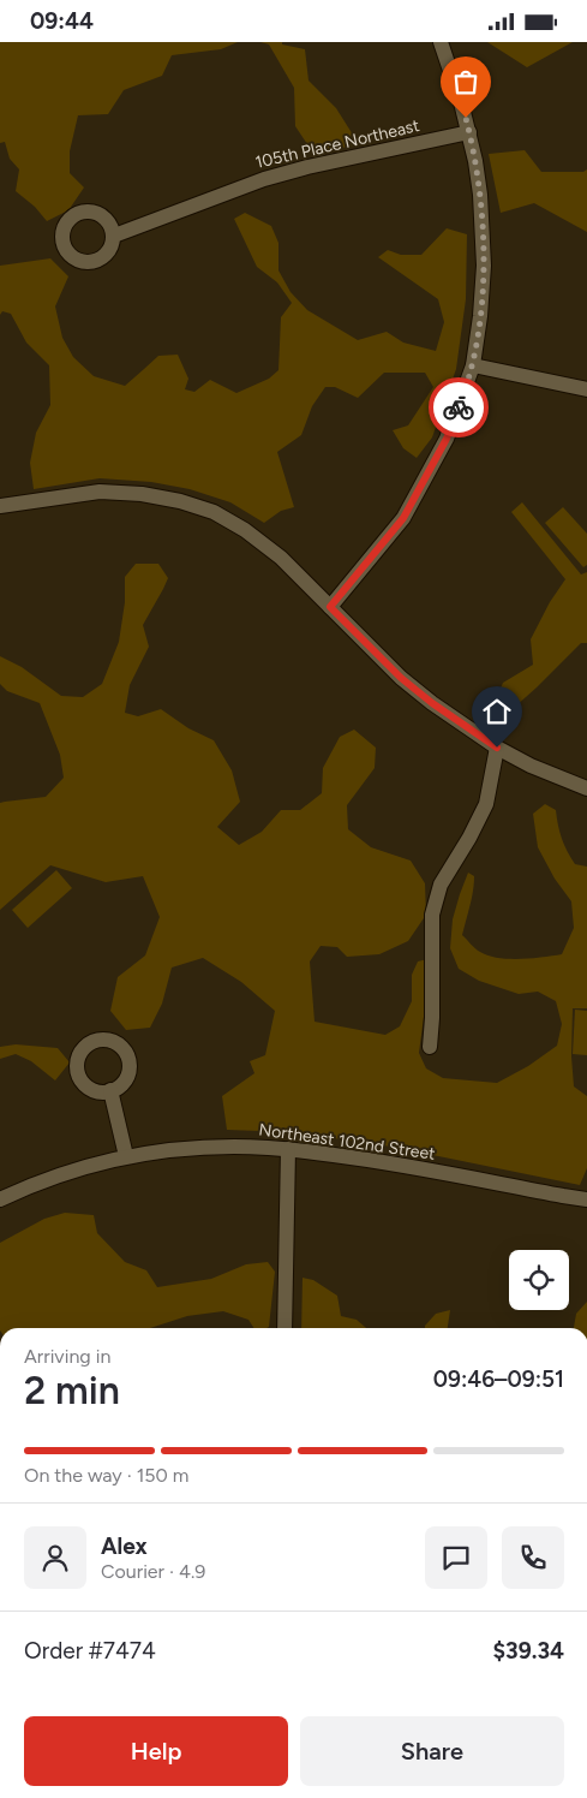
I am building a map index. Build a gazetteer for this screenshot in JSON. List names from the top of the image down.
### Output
{
  "streets": {
    "street": ["105th Place Northeast", "Northeast 102nd Street"]
  },
  "page": {
    "status": "09:44",
    "heading": ["2 min", "Arriving in", "09:46–09:51"],
    "panel": [
      "Alex",
      "Courier · 4.9",
      "Order #7474",
      "$39.34"
    ],
    "bar": "On the way · 150 m",
    "buttons": ["Help", "Share"]
  }
}
